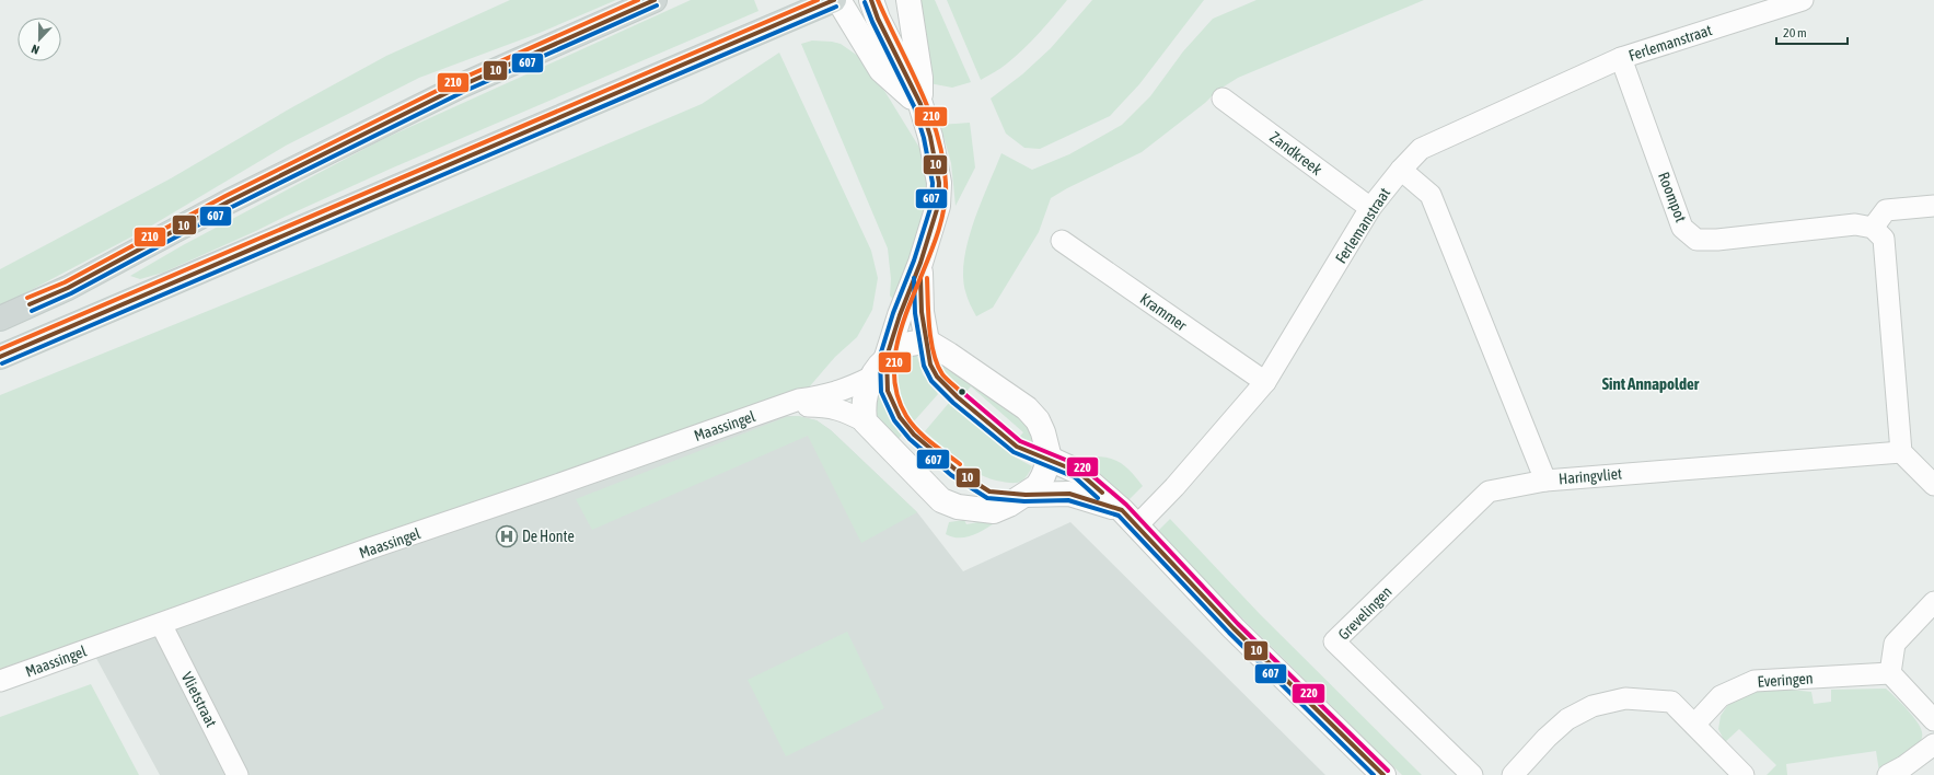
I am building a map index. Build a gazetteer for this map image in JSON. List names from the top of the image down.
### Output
{
  "streets": {
    "street": [
      "Ferlemanstraat",
      "Zandkreek",
      "Roompot",
      "Krammer",
      "Maassingel",
      "Haringvliet",
      "Grevelingen",
      "Everingen",
      "Vlietstraat"
    ]
  },
  "crossings": [
    ["Ferlemanstraat", "Zandkreek"],
    ["Ferlemanstraat", "Roompot"],
    ["Ferlemanstraat", "Krammer"],
    ["Ferlemanstraat", "Haringvliet"],
    ["Maassingel", "Vlietstraat"],
    ["Haringvliet", "Grevelingen"]
  ],
  "districts": ["Sint Annapolder"],
  "places": {
    "hospital": ["De Honte"]
  },
  "lines": [
    "transit line 10",
    "transit line 210",
    "transit line 607",
    "transit line 220"
  ],
  "scale_bar": "20 m",
  "north": "bottom"
}
